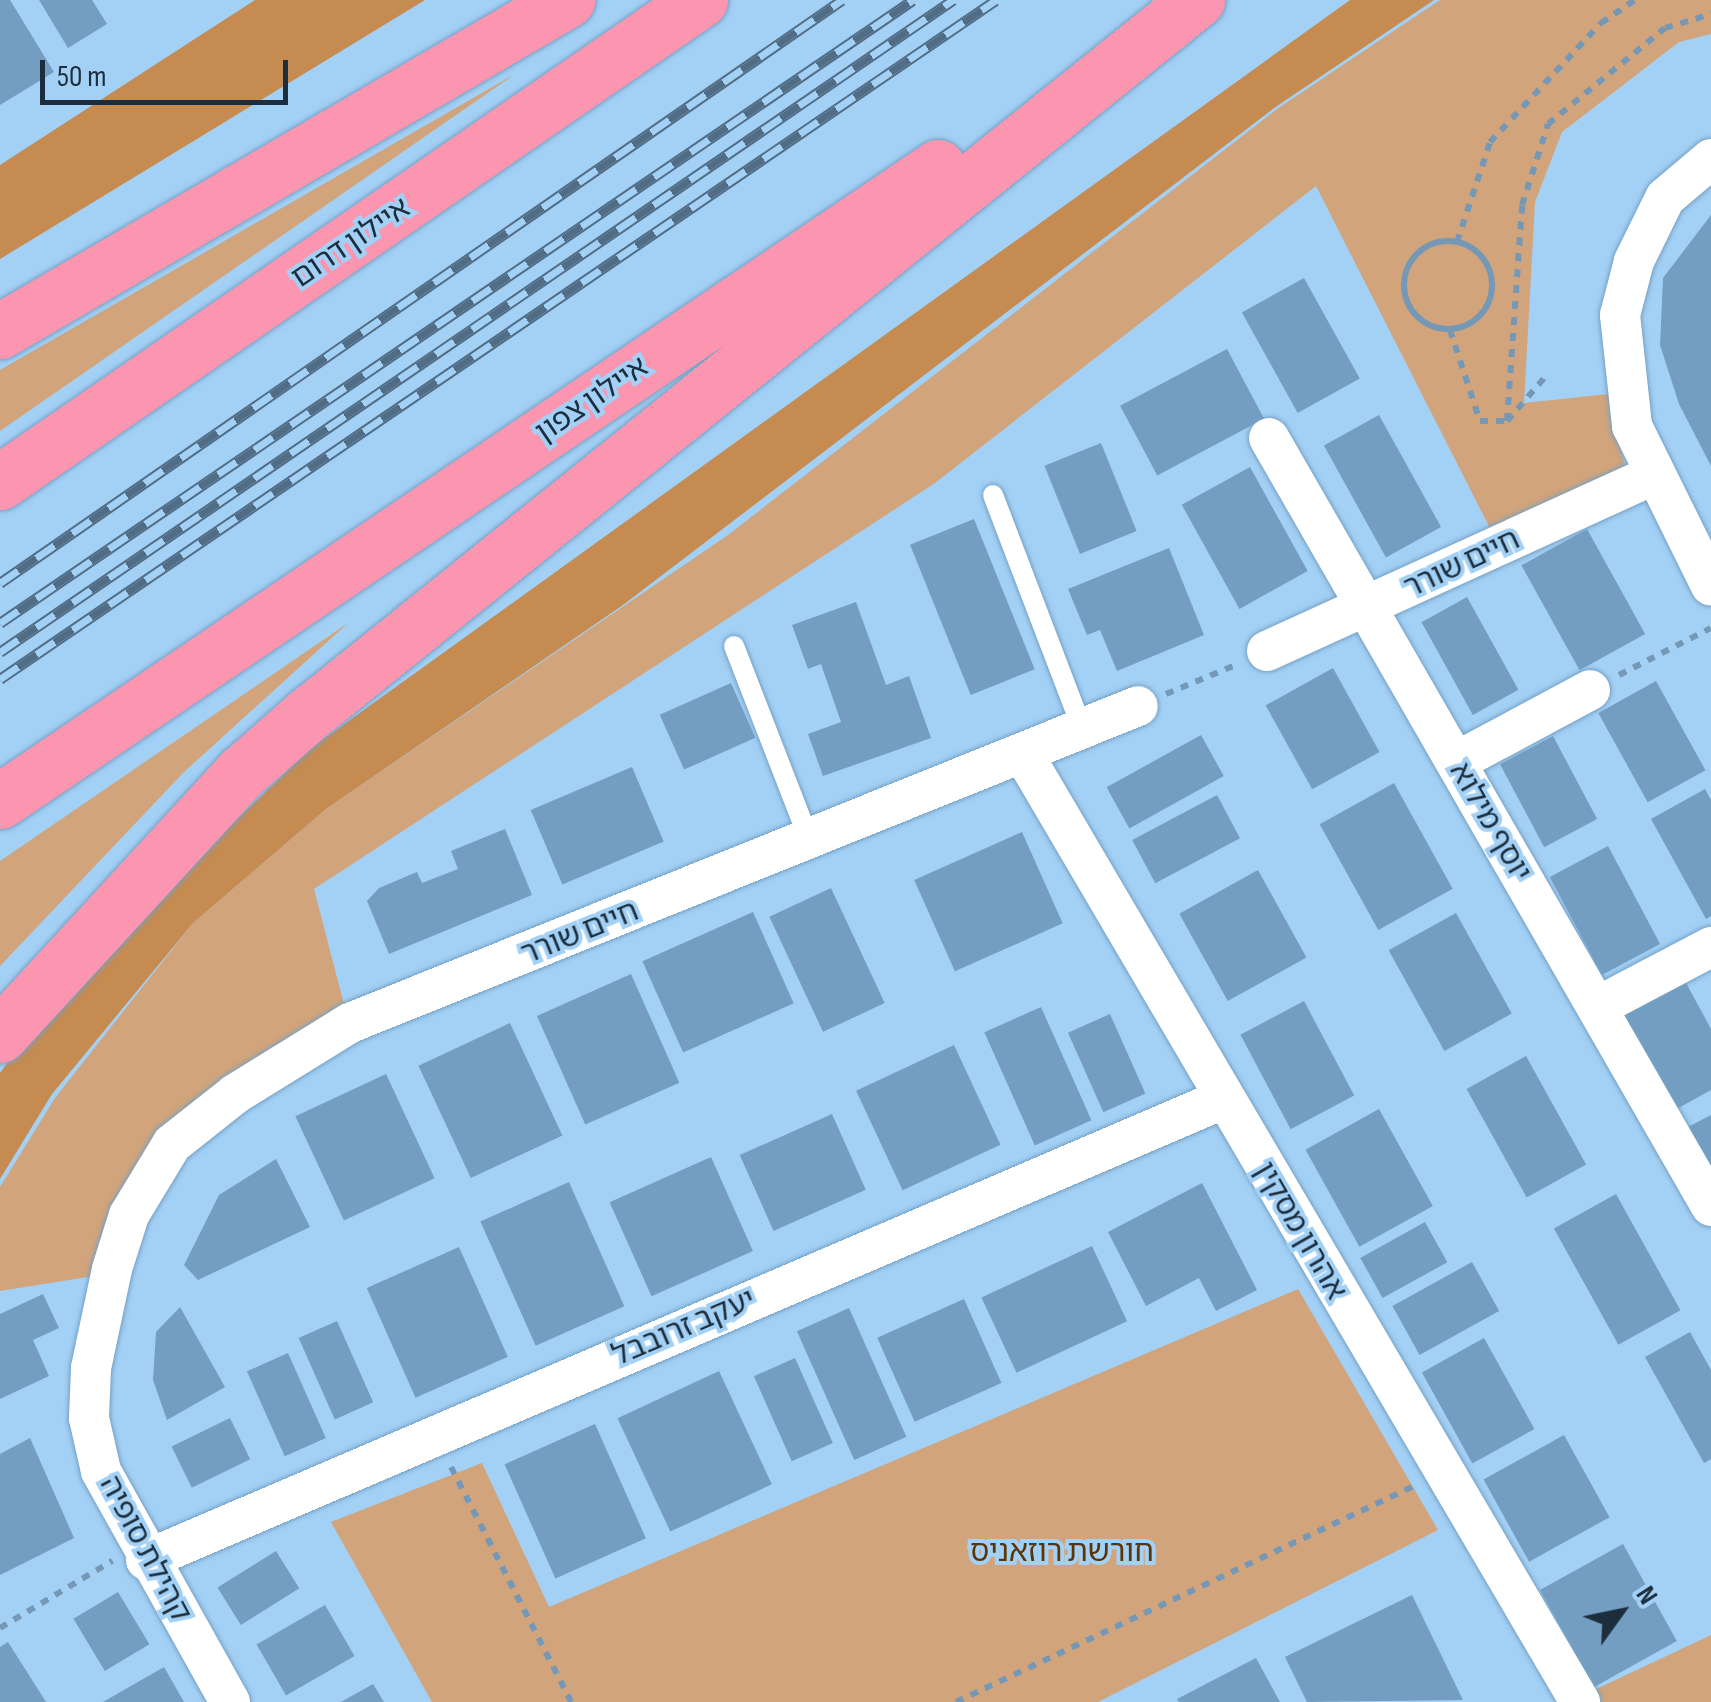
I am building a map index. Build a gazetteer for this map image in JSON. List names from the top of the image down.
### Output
{
  "streets": {
    "highway": ["איילון דרום", "איילון צפון"],
    "street": [
      "חיים שורר",
      "יוסף מילוא",
      "אהרון מסקין",
      "יעקב זרובבל",
      "קהילת סופיה"
    ]
  },
  "crossings": [
    ["חיים שורר", "יוסף מילוא"],
    ["חיים שורר", "אהרון מסקין"],
    ["חיים שורר", "קהילת סופיה"],
    ["אהרון מסקין", "יעקב זרובבל"],
    ["יעקב זרובבל", "קהילת סופיה"]
  ],
  "parks": ["חורשת רוזאניס"],
  "scale_bar": "50 m",
  "north": "top right"
}
